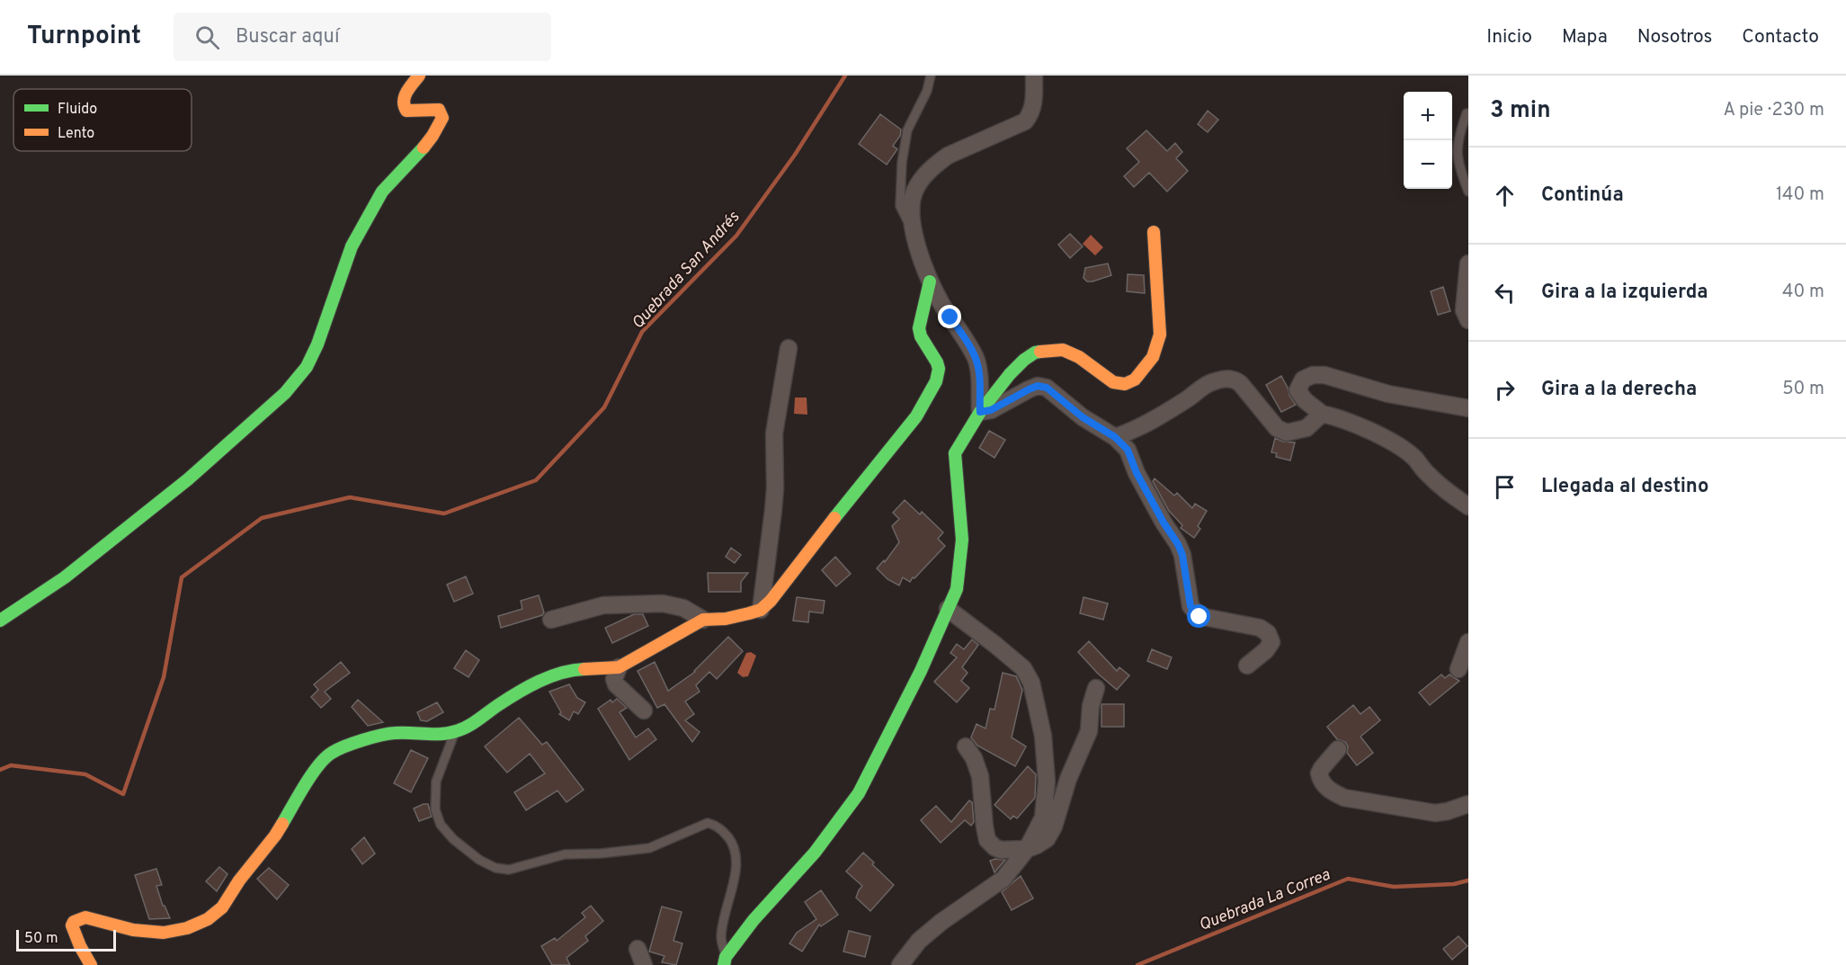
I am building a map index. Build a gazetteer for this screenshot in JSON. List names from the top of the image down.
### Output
{
  "water": ["Quebrada San Andrés", "Quebrada La Correa"],
  "legend": ["Fluido", "Lento"],
  "scale_bar": "50 m",
  "page": {
    "header": "Turnpoint",
    "search": "Buscar aquí",
    "nav": [
      "Inicio",
      "Mapa",
      "Nosotros",
      "Contacto"
    ],
    "heading": ["3 min", "A pie · 230 m"],
    "map_buttons": ["+", "−"],
    "list": [
      ["Continúa", "140 m"],
      ["Gira a la izquierda", "40 m"],
      ["Gira a la derecha", "50 m"],
      "Llegada al destino"
    ],
    "scale": "50 m"
  }
}
